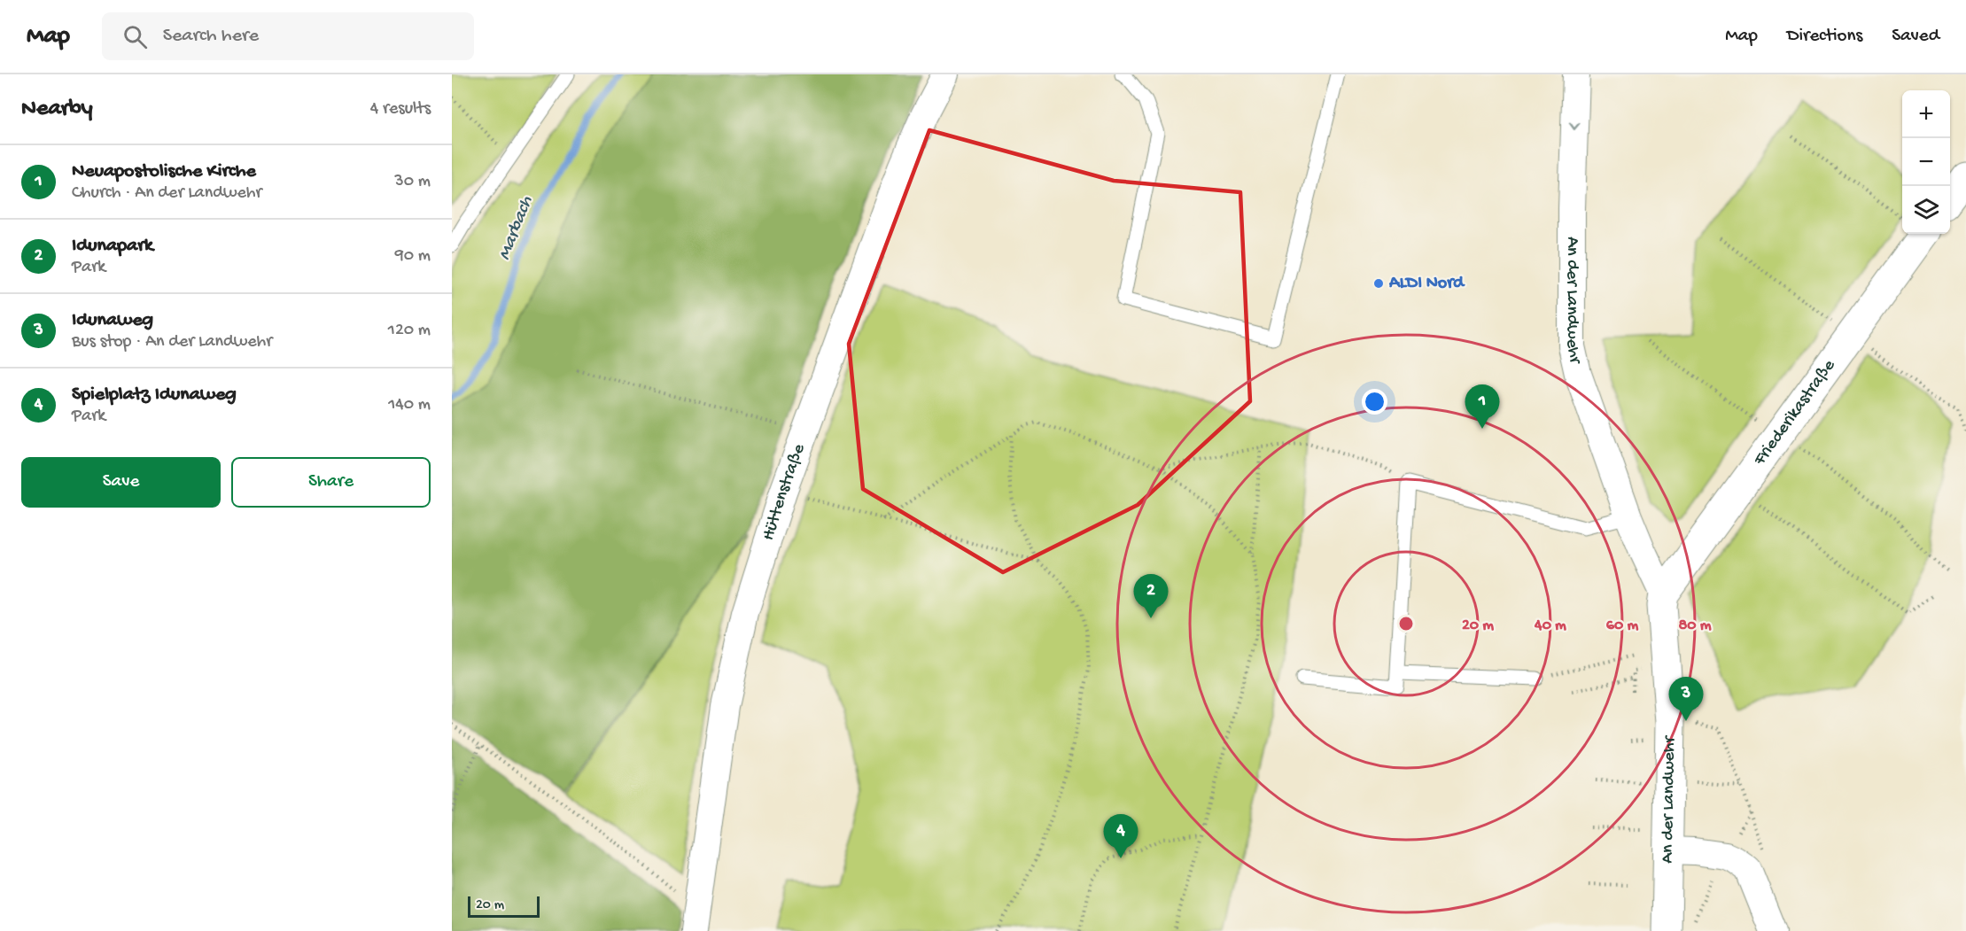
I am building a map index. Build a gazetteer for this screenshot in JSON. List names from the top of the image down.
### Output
{
  "streets": {
    "street": ["An der Landwehr", "Friederikastraße", "Hüttenstraße"]
  },
  "crossings": [
    ["An der Landwehr", "Friederikastraße"]
  ],
  "one_way": ["An der Landwehr"],
  "water": ["Marbach"],
  "places": ["ALDI Nord"],
  "scale_bar": "20 m",
  "page": {
    "header": "Map",
    "search": "Search here",
    "nav": ["Map", "Directions", "Saved"],
    "heading": ["Nearby", "4 results"],
    "map_buttons": ["+", "−"],
    "list": [
      {
        "mark": "1",
        "name": "Neuapostolische Kirche",
        "note": "Church · An der Landwehr",
        "value": "30 m"
      },
      {
        "mark": "2",
        "name": "Idunapark",
        "note": "Park",
        "value": "90 m"
      },
      {
        "mark": "3",
        "name": "Idunaweg",
        "note": "Bus stop · An der Landwehr",
        "value": "120 m"
      },
      {
        "mark": "4",
        "name": "Spielplatz Idunaweg",
        "note": "Park",
        "value": "140 m"
      }
    ],
    "pins": [
      "1",
      "2",
      "3",
      "4"
    ],
    "buttons": ["Save", "Share"],
    "scale": "20 m"
  },
  "rings": [
    "20 m",
    "40 m",
    "60 m",
    "80 m"
  ]
}
